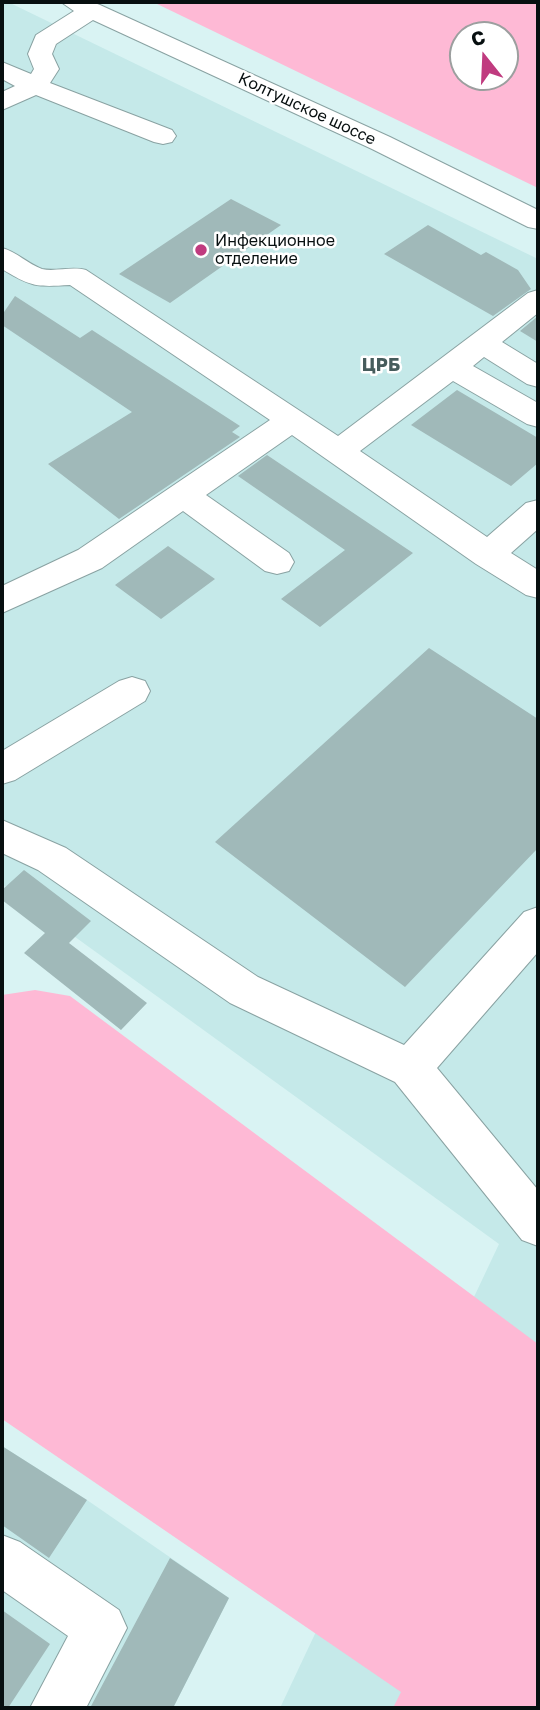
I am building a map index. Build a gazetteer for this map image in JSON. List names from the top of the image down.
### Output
{
  "streets": {
    "street": ["Колтушское шоссе"]
  },
  "districts": ["ЦРБ"],
  "places": ["Инфекционное отделение"],
  "north": "top"
}
